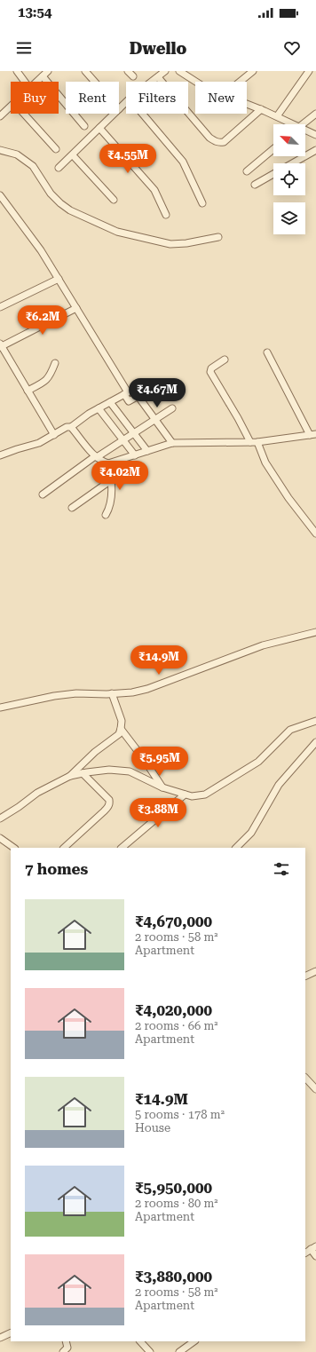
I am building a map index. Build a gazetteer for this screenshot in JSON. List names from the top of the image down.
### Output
{
  "north": "top left",
  "page": {
    "status": "13:54",
    "header": "Dwello",
    "chip": [
      "Buy",
      "Rent",
      "Filters",
      "New"
    ],
    "price": [
      "₹4.55M",
      "₹6.2M",
      "₹4.67M",
      "₹4.02M",
      "₹14.9M",
      "₹5.95M",
      "₹3.88M"
    ],
    "heading": "7 homes",
    "list": [
      {
        "name": "₹4,670,000",
        "note": "2 rooms · 58 m² · Apartment"
      },
      {
        "name": "₹4,020,000",
        "note": "2 rooms · 66 m² · Apartment"
      },
      {
        "name": "₹14.9M",
        "note": "5 rooms · 178 m² · House"
      },
      {
        "name": "₹5,950,000",
        "note": "2 rooms · 80 m² · Apartment"
      },
      {
        "name": "₹3,880,000",
        "note": "2 rooms · 58 m² · Apartment"
      }
    ]
  }
}
